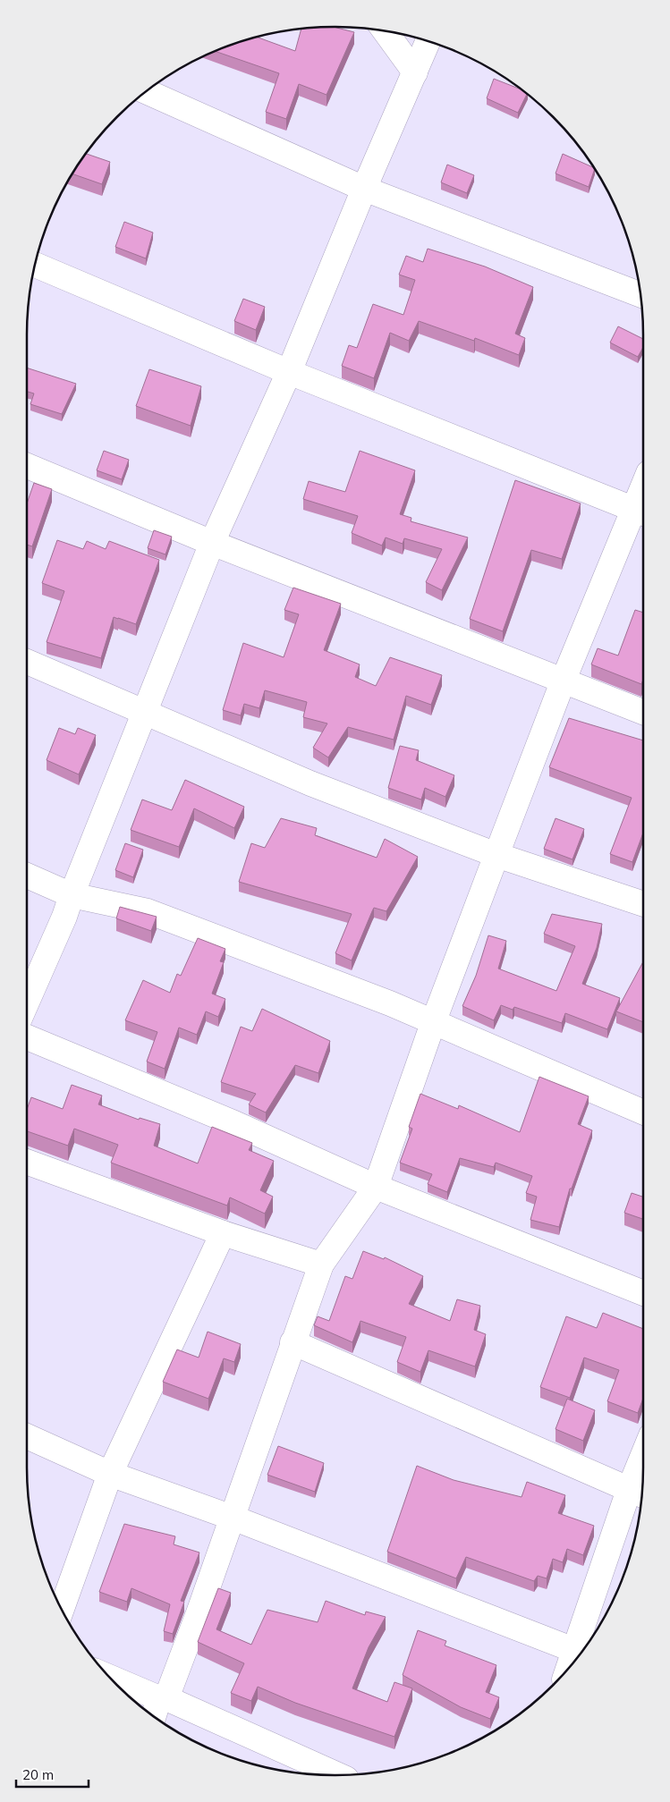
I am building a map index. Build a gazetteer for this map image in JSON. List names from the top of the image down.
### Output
{
  "scale_bar": "20 m"
}
